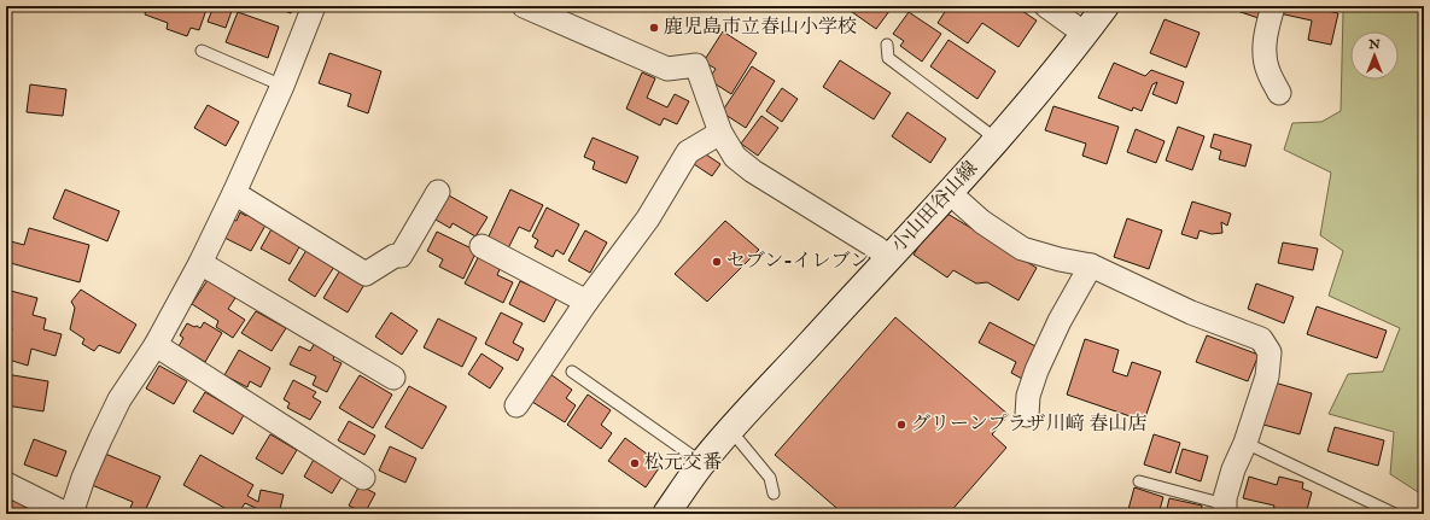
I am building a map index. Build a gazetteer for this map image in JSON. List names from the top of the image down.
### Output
{
  "streets": {
    "main road": ["小山田谷山線"]
  },
  "places": [
    "鹿児島市立春山小学校",
    "セブン-イレブン",
    "グリーンプラザ川﨑 春山店",
    "松元交番"
  ],
  "north": "top"
}
